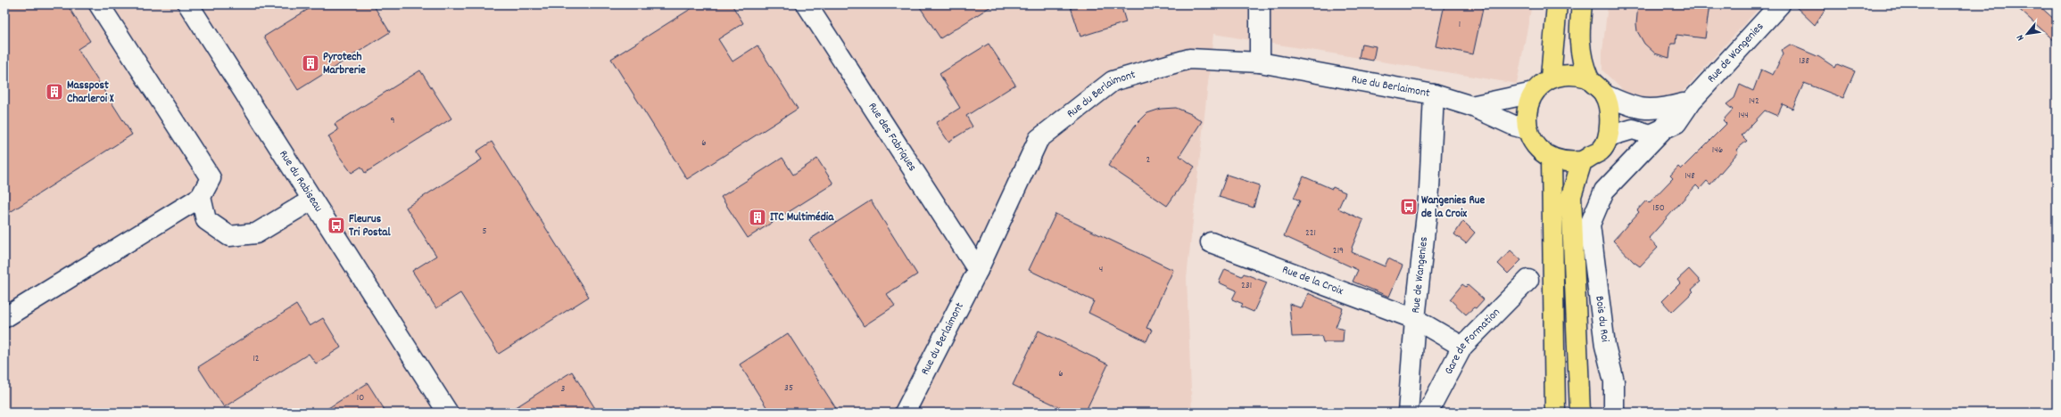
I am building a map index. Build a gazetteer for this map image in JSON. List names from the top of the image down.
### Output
{
  "streets": {
    "street": [
      "Rue de Wangenies",
      "Rue du Berlaimont",
      "Rue des Fabriques",
      "Rue du Rabiseau",
      "Rue de la Croix",
      "Bois du Roi",
      "Gare de Formation"
    ]
  },
  "crossings": [
    ["Rue de Wangenies", "Rue du Berlaimont"],
    ["Rue de Wangenies", "Rue de la Croix"],
    ["Rue de Wangenies", "Bois du Roi"],
    ["Rue du Berlaimont", "Rue des Fabriques"],
    ["Rue de la Croix", "Gare de Formation"]
  ],
  "places": {
    "building": ["Pyrotech Marbrerie", "Masspost Charleroi X", "ITC Multimédia"],
    "bus stop": ["Wangenies Rue de la Croix", "Fleurus Tri Postal"]
  },
  "house_numbers": [
    "1",
    "138",
    "142",
    "144",
    "9",
    "6",
    "146",
    "2",
    "148",
    "150",
    "5",
    "221",
    "219",
    "4",
    "231",
    "12",
    "6",
    "35",
    "3",
    "10"
  ],
  "north": "bottom left"
}
